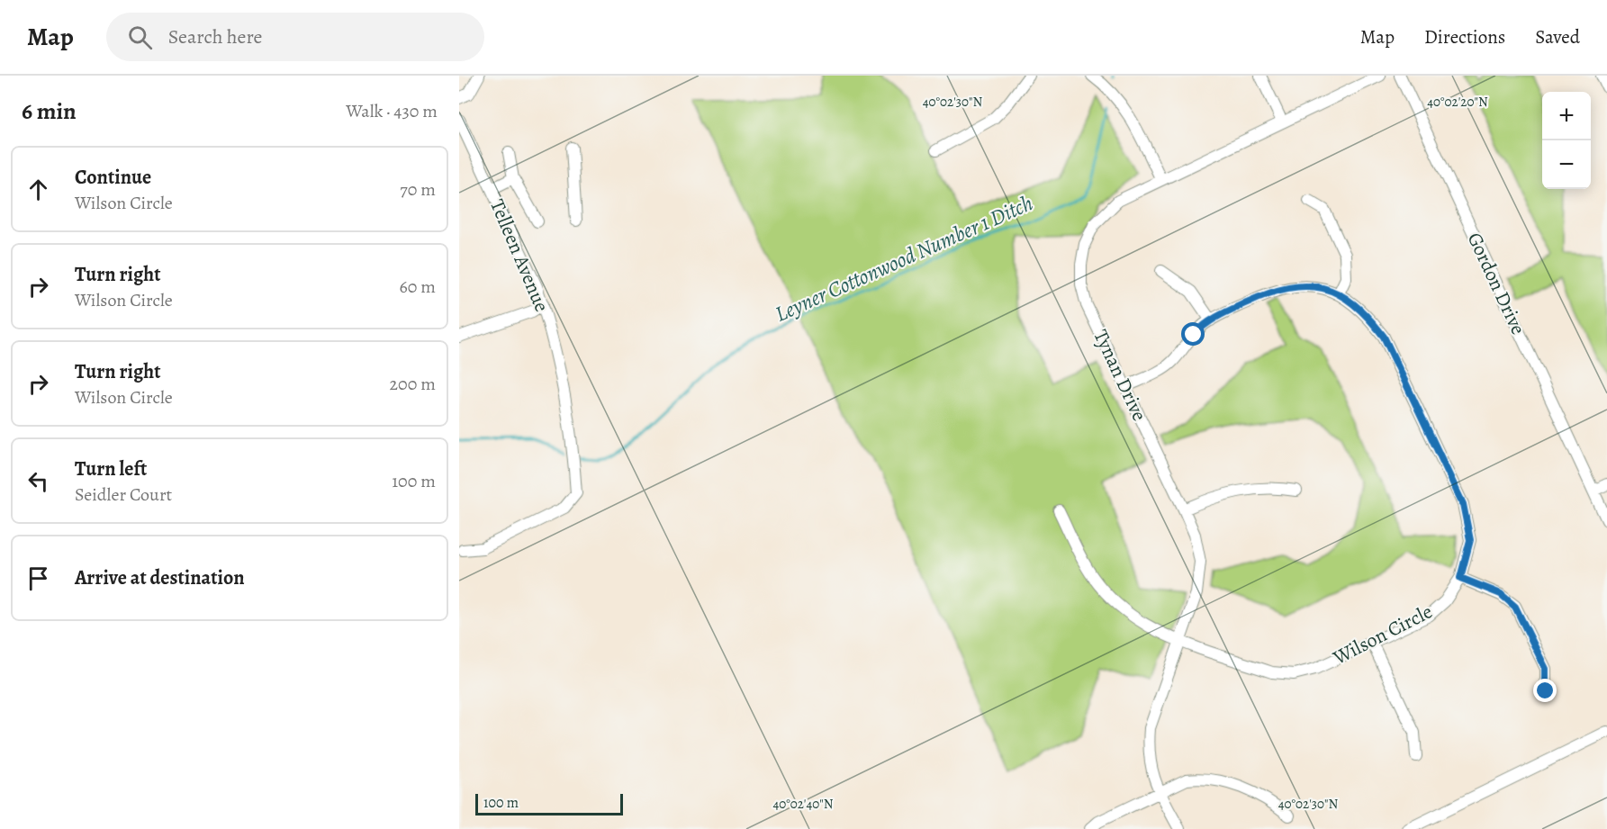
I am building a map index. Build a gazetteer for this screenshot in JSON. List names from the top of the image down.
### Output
{
  "streets": {
    "street": [
      "Telleen Avenue",
      "Gordon Drive",
      "Tynan Drive",
      "Wilson Circle"
    ]
  },
  "crossings": [
    ["Tynan Drive", "Wilson Circle"]
  ],
  "water": ["Leyner Cottonwood Number 1 Ditch"],
  "scale_bar": "100 m",
  "page": {
    "header": "Map",
    "search": "Search here",
    "nav": ["Map", "Directions", "Saved"],
    "heading": ["6 min", "Walk · 430 m"],
    "map_buttons": ["+", "−"],
    "list": [
      ["Continue", "Wilson Circle", "70 m"],
      ["Turn right", "Wilson Circle", "60 m"],
      ["Turn right", "Wilson Circle", "200 m"],
      ["Turn left", "Seidler Court", "100 m"],
      "Arrive at destination"
    ],
    "scale": "100 m"
  },
  "coordinates": ["40°02'30\"N", "40°02'20\"N", "40°02'40\"N"]
}
